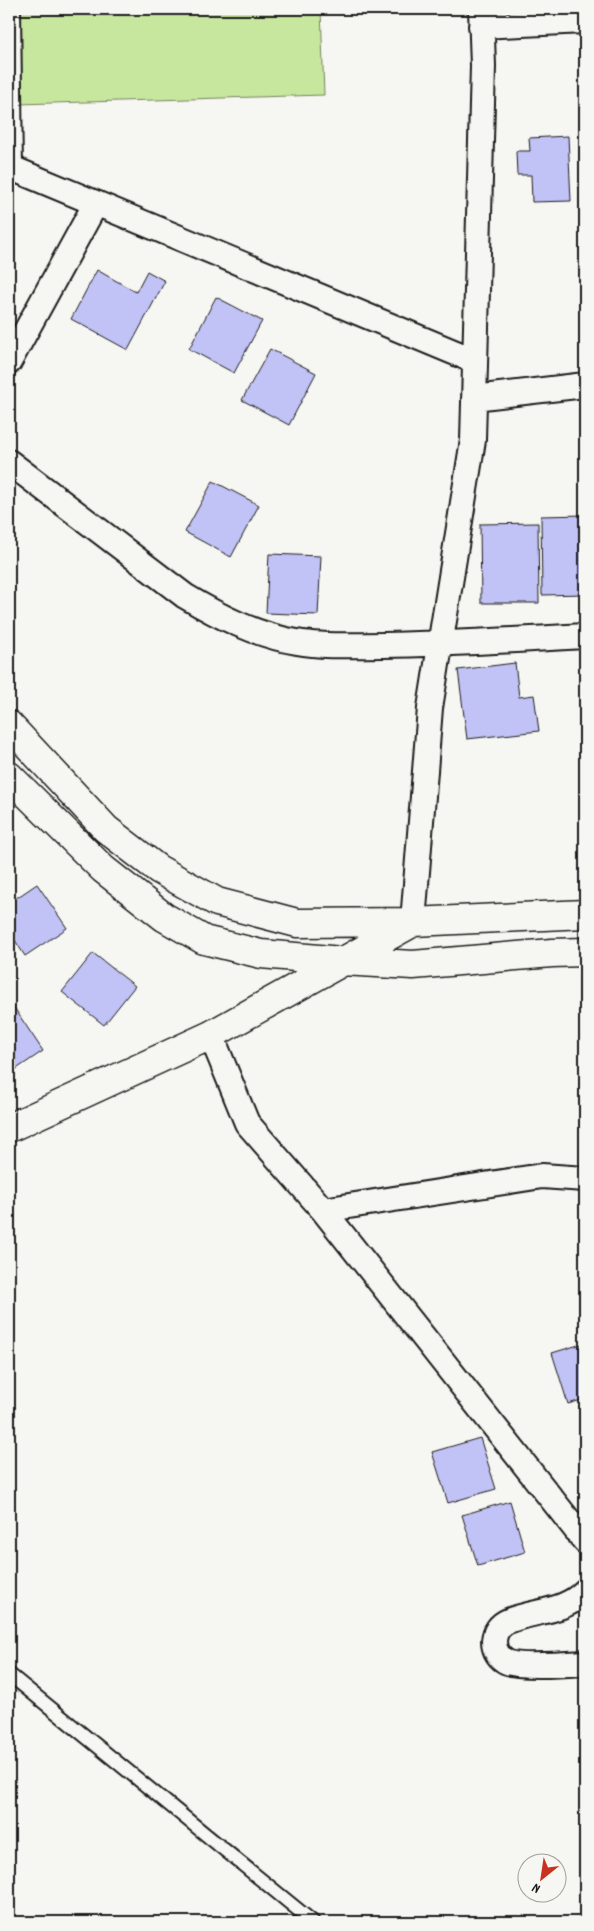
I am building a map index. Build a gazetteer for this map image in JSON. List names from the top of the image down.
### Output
{
  "north": "bottom left"
}
